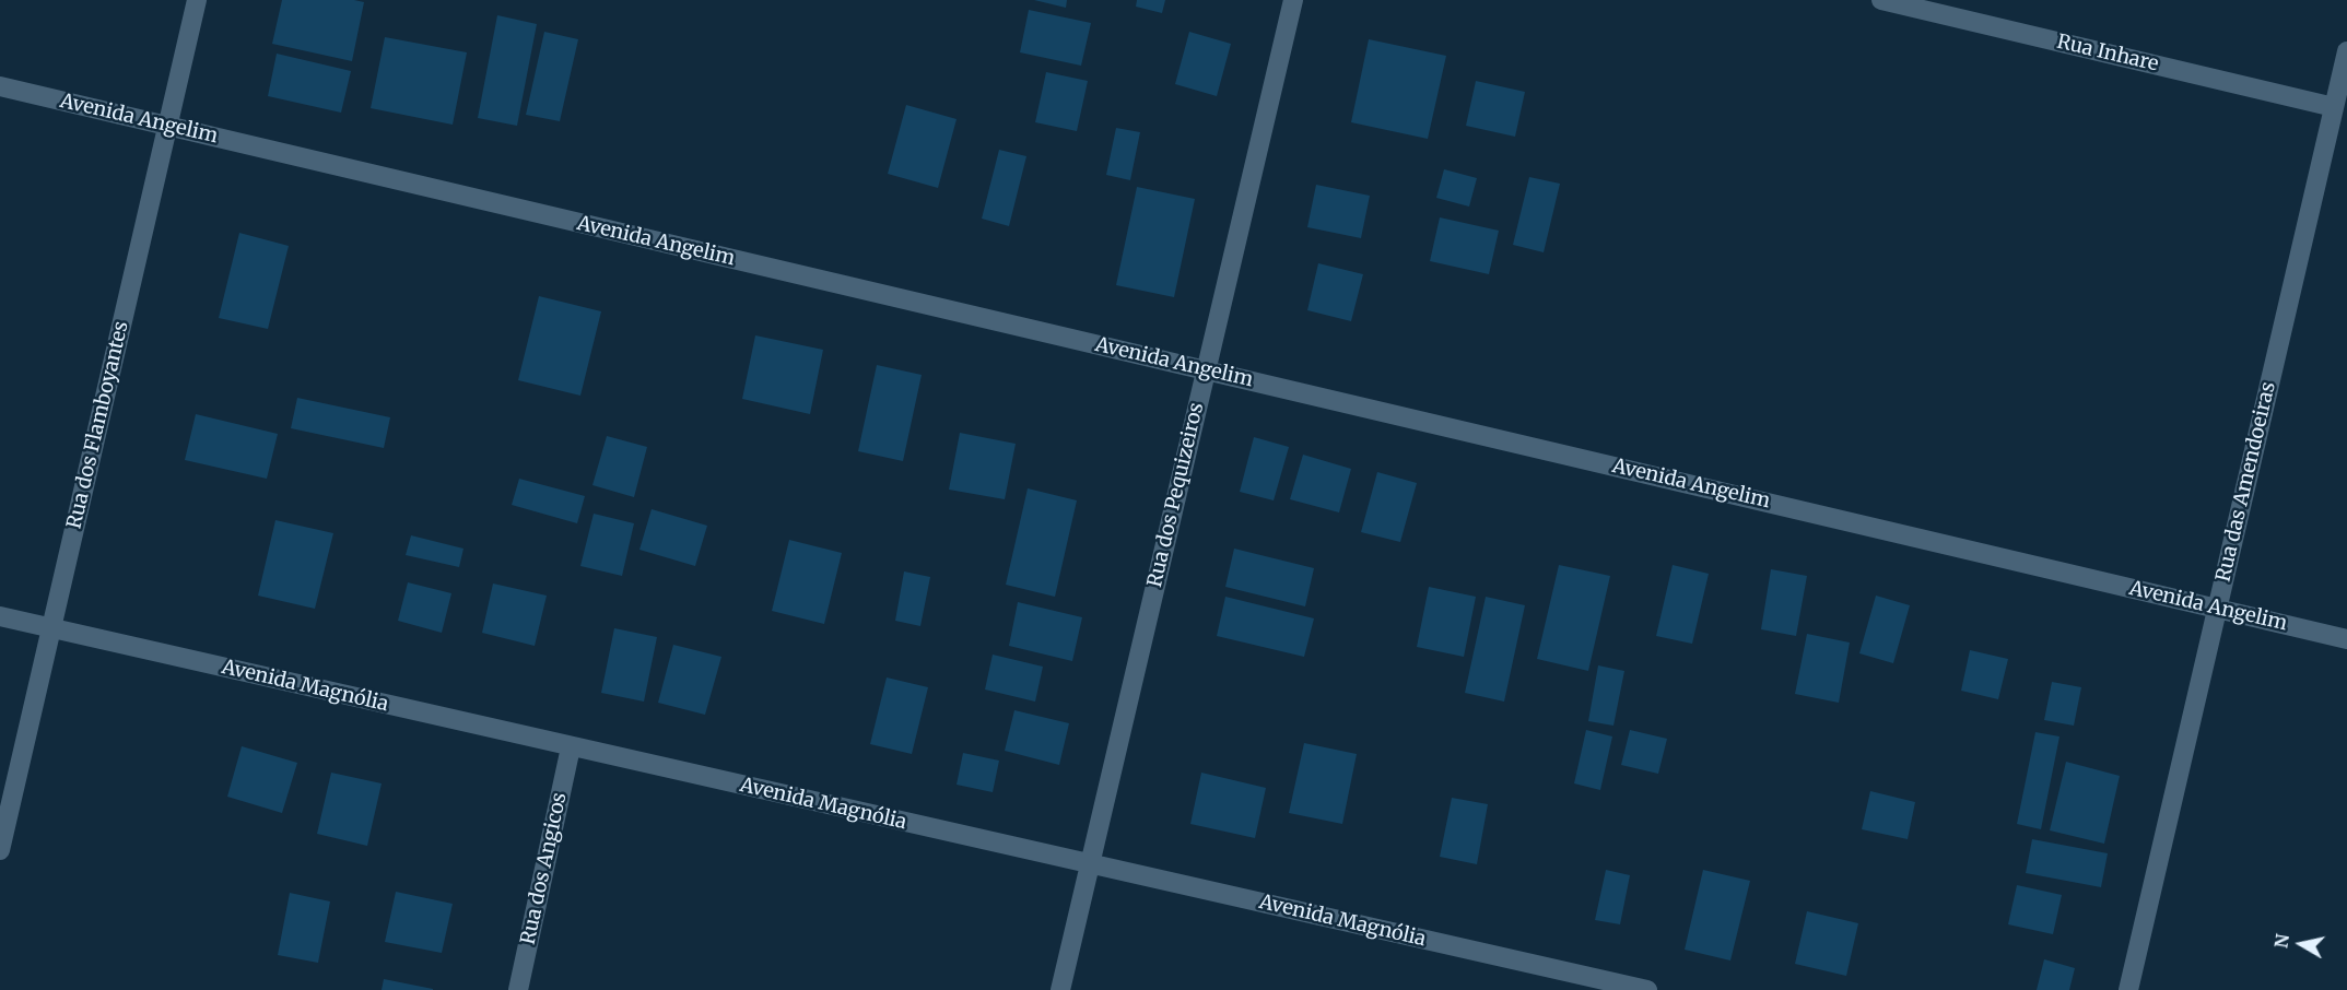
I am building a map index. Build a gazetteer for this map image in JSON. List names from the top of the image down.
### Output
{
  "streets": {
    "street": [
      "Rua Inhare",
      "Avenida Angelim",
      "Rua dos Flamboyantes",
      "Rua das Amendoeiras",
      "Rua dos Pequizeiros",
      "Avenida Magnólia",
      "Rua dos Angicos"
    ]
  },
  "crossings": [
    ["Rua Inhare", "Rua das Amendoeiras"],
    ["Avenida Angelim", "Rua dos Flamboyantes"],
    ["Avenida Angelim", "Rua das Amendoeiras"],
    ["Avenida Angelim", "Rua dos Pequizeiros"],
    ["Rua dos Flamboyantes", "Avenida Magnólia"],
    ["Rua dos Pequizeiros", "Avenida Magnólia"],
    ["Avenida Magnólia", "Rua dos Angicos"]
  ],
  "north": "left"
}
